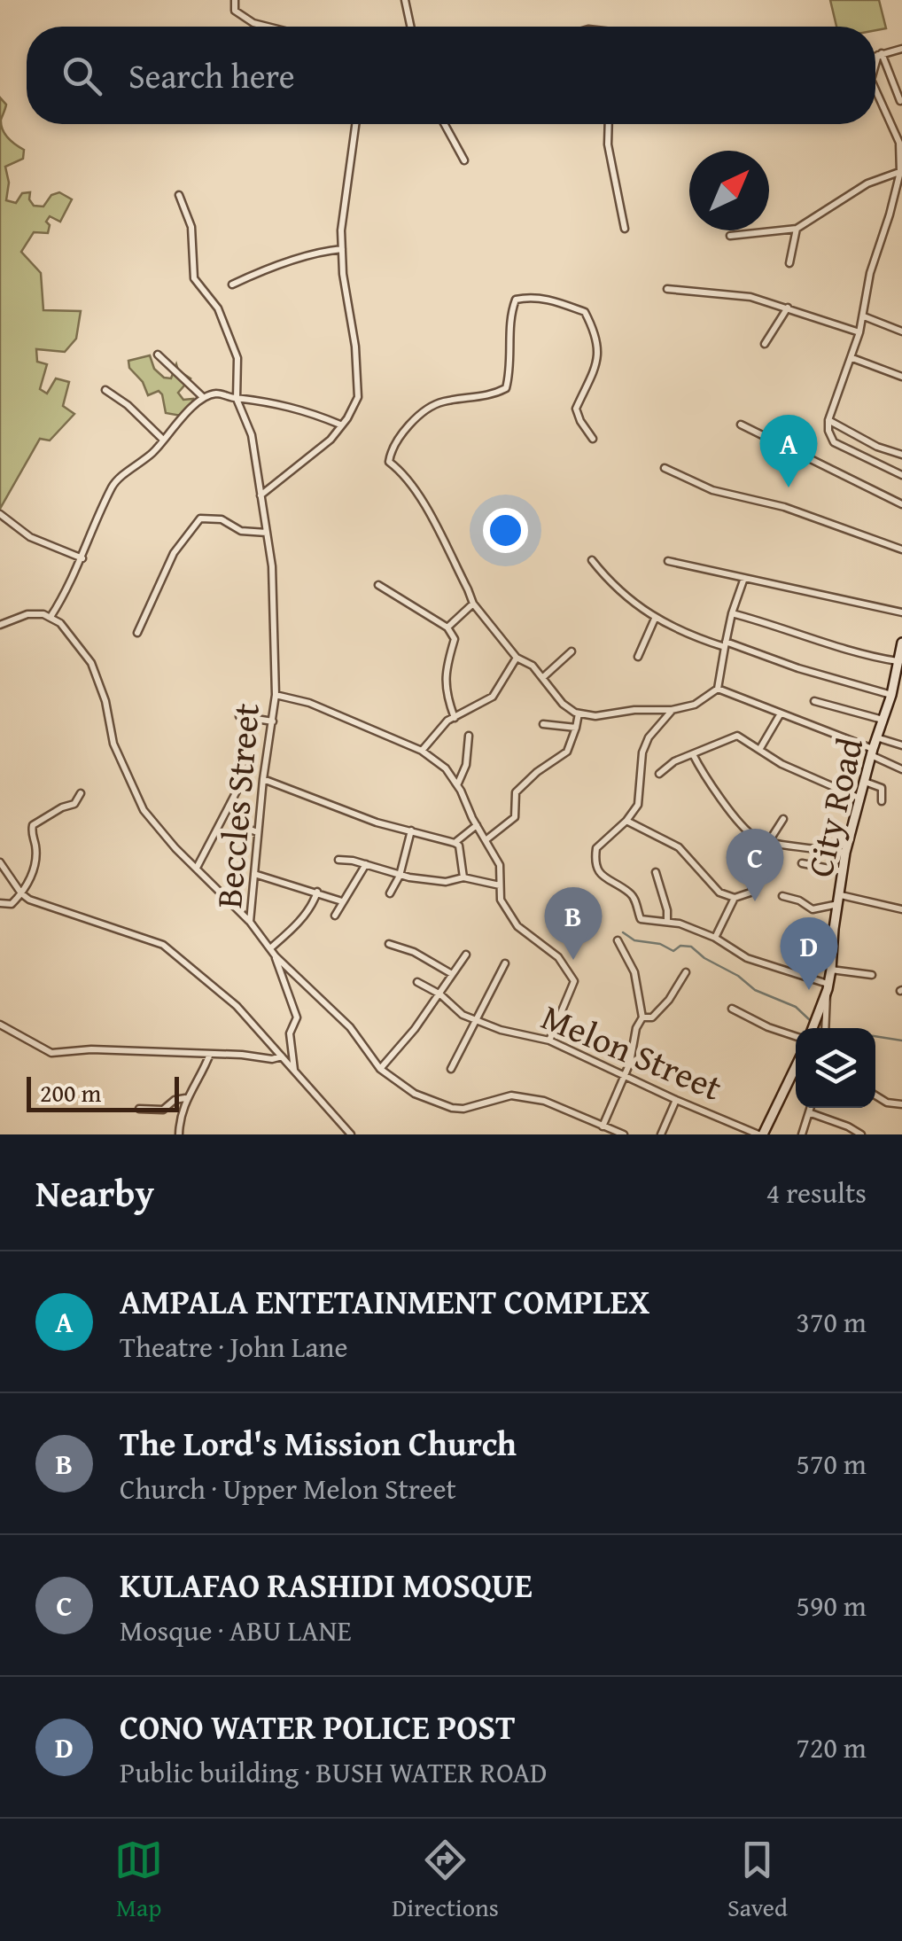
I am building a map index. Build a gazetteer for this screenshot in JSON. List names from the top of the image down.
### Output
{
  "streets": {
    "main road": ["City Road"],
    "street": ["Beccles Street", "Melon Street"]
  },
  "scale_bar": "200 m",
  "north": "top right",
  "page": {
    "search": "Search here",
    "pins": [
      "A",
      "C",
      "B",
      "D"
    ],
    "scale": "200 m",
    "heading": ["Nearby", "4 results"],
    "list": [
      {
        "mark": "A",
        "name": "AMPALA ENTETAINMENT COMPLEX",
        "note": "Theatre · John Lane",
        "value": "370 m"
      },
      {
        "mark": "B",
        "name": "The Lord's Mission Church",
        "note": "Church · Upper Melon Street",
        "value": "570 m"
      },
      {
        "mark": "C",
        "name": "KULAFAO RASHIDI MOSQUE",
        "note": "Mosque · ABU LANE",
        "value": "590 m"
      },
      {
        "mark": "D",
        "name": "CONO WATER POLICE POST",
        "note": "Public building · BUSH WATER ROAD",
        "value": "720 m"
      }
    ],
    "nav": ["Map", "Directions", "Saved"]
  }
}
